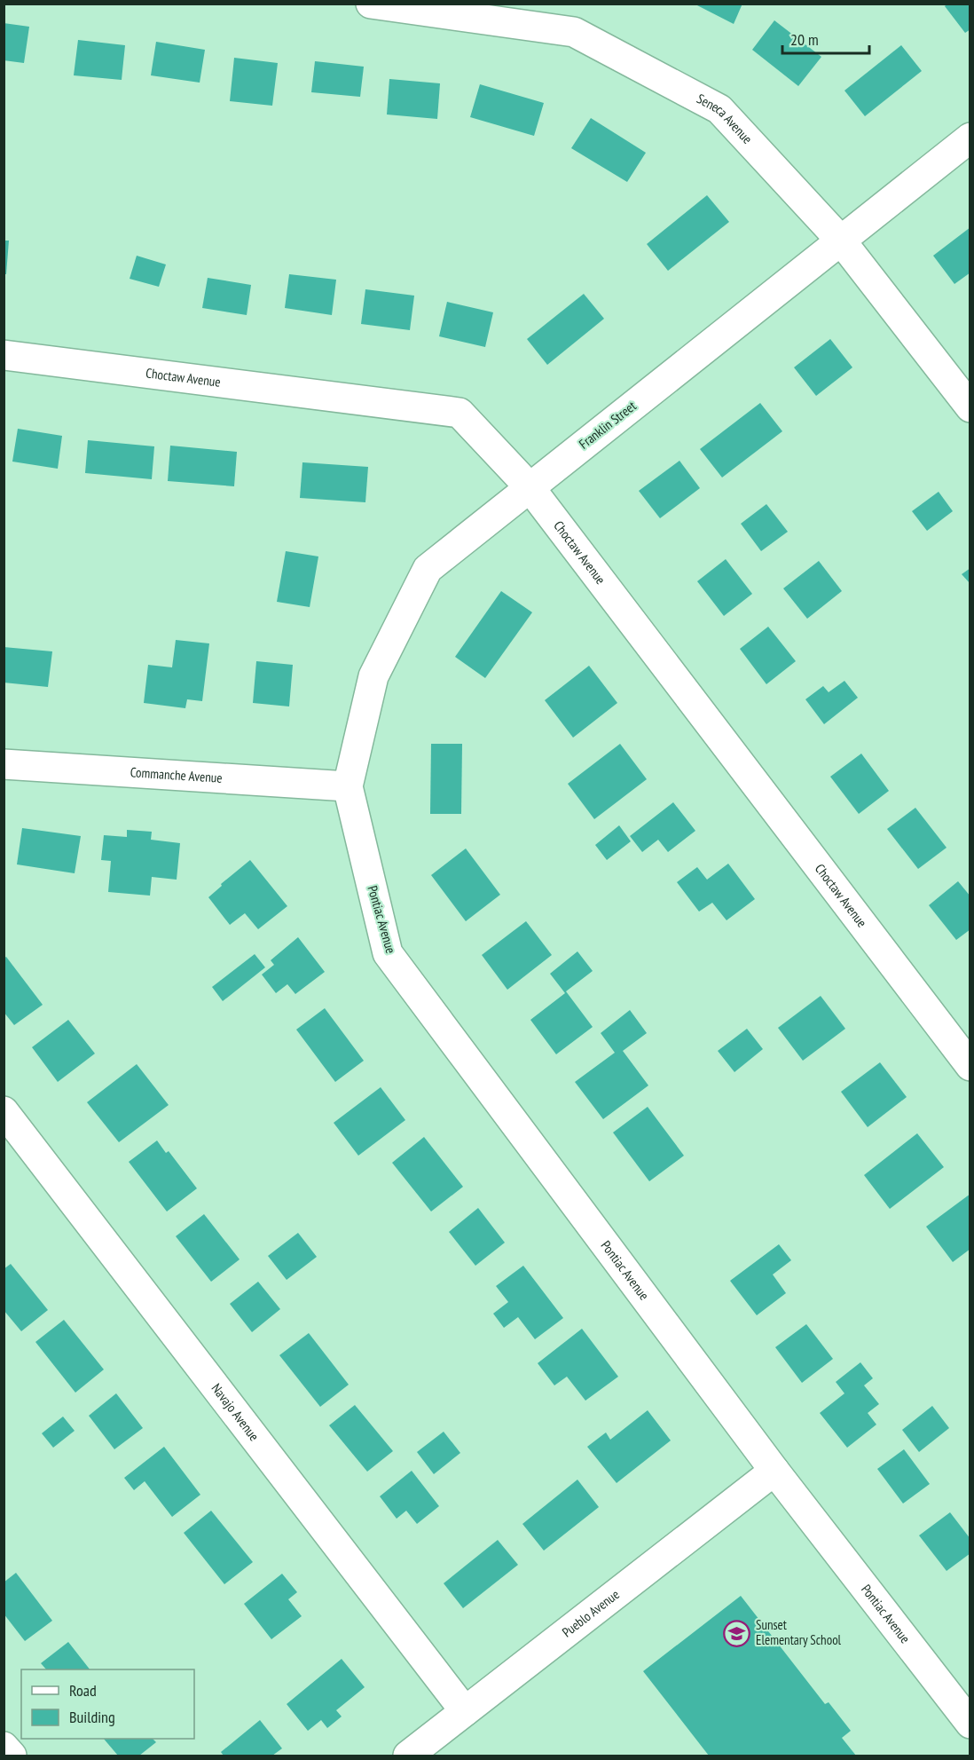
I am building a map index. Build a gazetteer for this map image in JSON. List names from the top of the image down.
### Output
{
  "streets": {
    "street": [
      "Seneca Avenue",
      "Choctaw Avenue",
      "Franklin Street",
      "Commanche Avenue",
      "Pontiac Avenue",
      "Navajo Avenue",
      "Pueblo Avenue"
    ]
  },
  "crossings": [
    ["Seneca Avenue", "Franklin Street"],
    ["Choctaw Avenue", "Franklin Street"],
    ["Franklin Street", "Commanche Avenue"],
    ["Franklin Street", "Pontiac Avenue"],
    ["Commanche Avenue", "Pontiac Avenue"],
    ["Pontiac Avenue", "Pueblo Avenue"],
    ["Navajo Avenue", "Pueblo Avenue"]
  ],
  "places": {
    "school or university": ["Sunset Elementary School"]
  },
  "legend": ["Road", "Building"],
  "scale_bar": "20 m"
}
